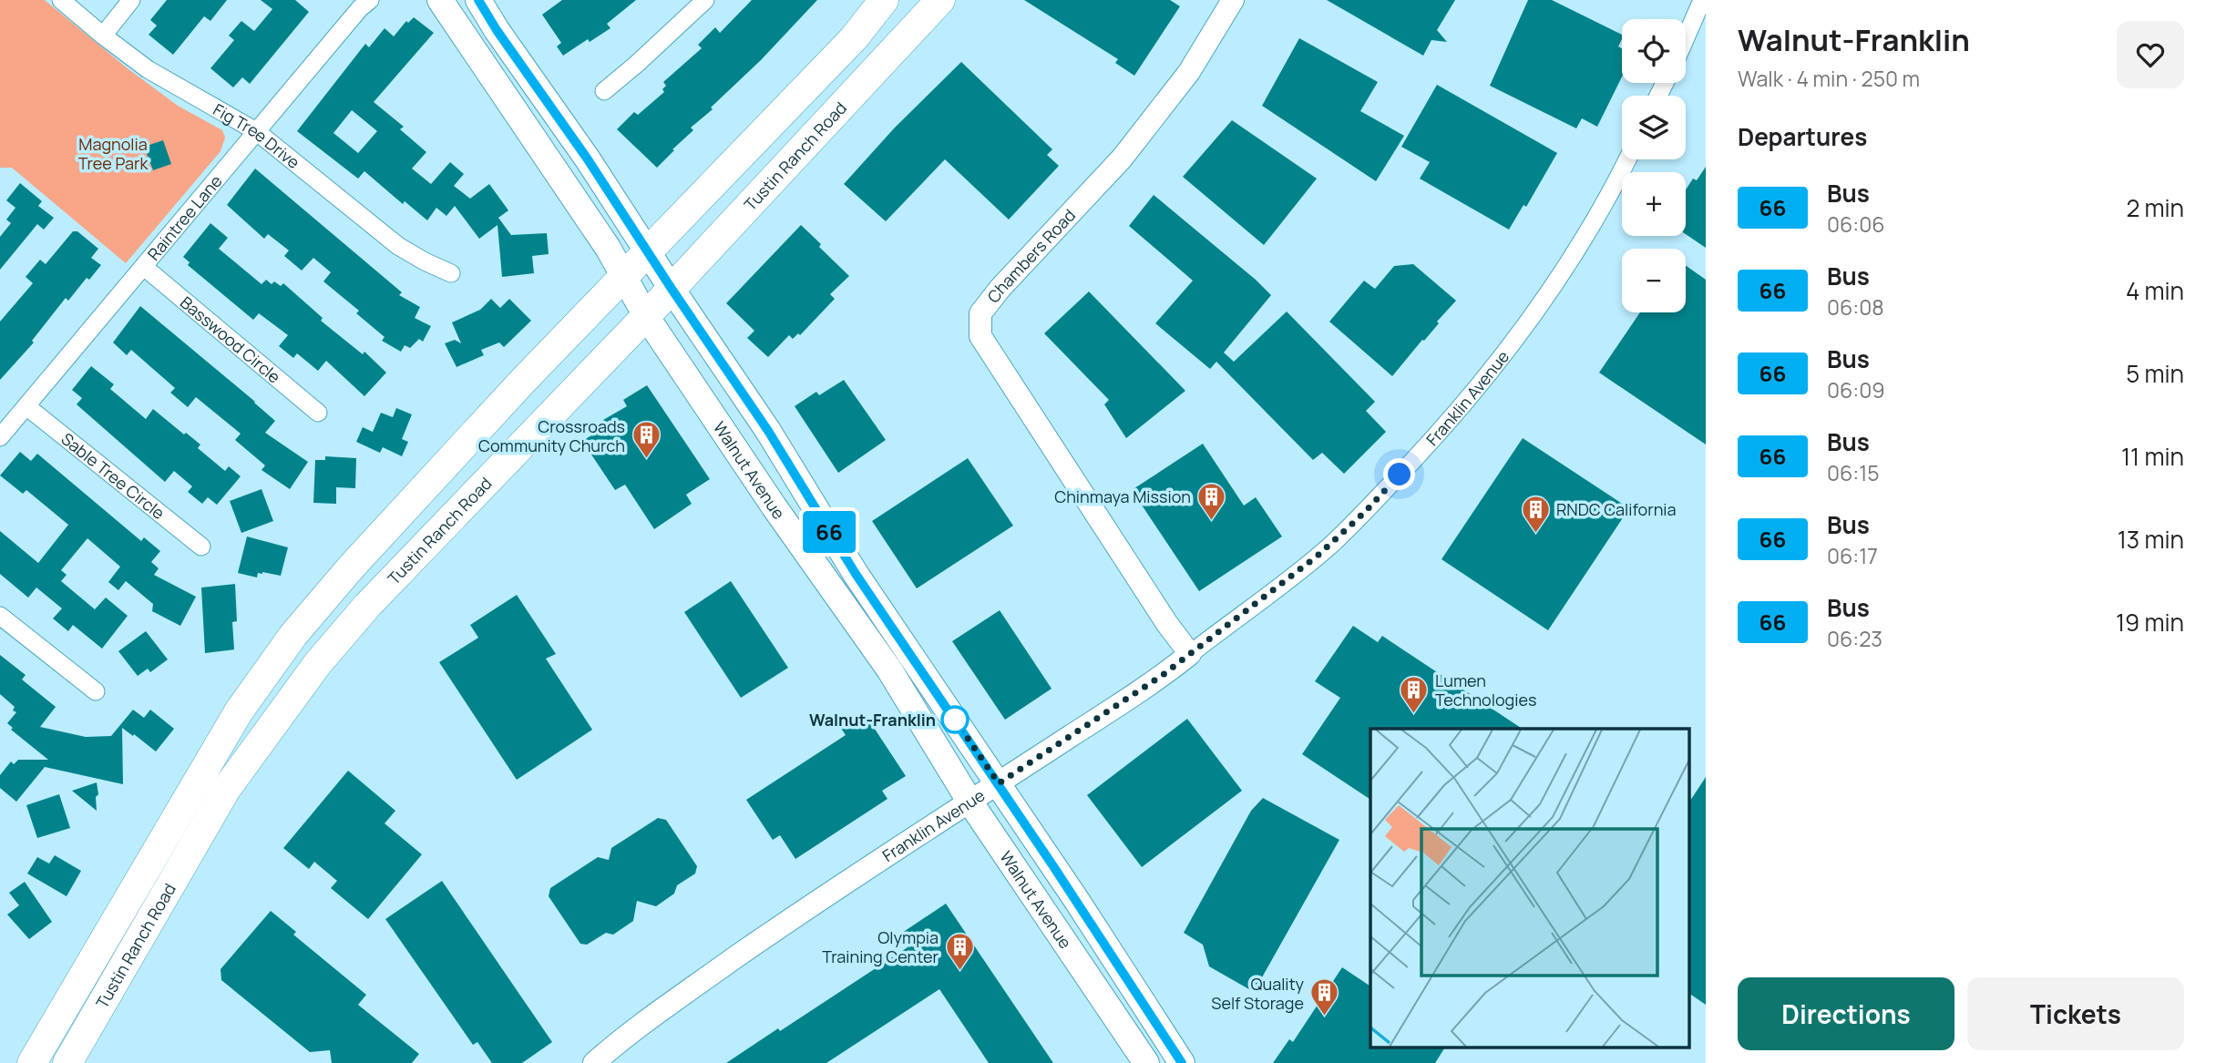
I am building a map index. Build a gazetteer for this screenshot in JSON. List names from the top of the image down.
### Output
{
  "streets": {
    "main road": ["Tustin Ranch Road", "Walnut Avenue"],
    "street": [
      "Fig Tree Drive",
      "Raintree Lane",
      "Chambers Road",
      "Basswood Circle",
      "Franklin Avenue",
      "Sable Tree Circle"
    ]
  },
  "crossings": [
    ["Fig Tree Drive", "Raintree Lane"],
    ["Tustin Ranch Road", "Walnut Avenue"],
    ["Raintree Lane", "Basswood Circle"],
    ["Raintree Lane", "Sable Tree Circle"],
    ["Chambers Road", "Franklin Avenue"],
    ["Franklin Avenue", "Walnut Avenue"]
  ],
  "parks": ["Magnolia Tree Park"],
  "places": {
    "building": [
      "Crossroads Community Church",
      "Chinmaya Mission",
      "RNDC California",
      "Lumen Technologies",
      "Olympia Training Center",
      "Quality Self Storage"
    ],
    "other": ["Walnut-Franklin"]
  },
  "lines": ["bus line 66"],
  "page": {
    "on_map": "66",
    "heading": [
      ["Walnut-Franklin", "Walk · 4 min · 250 m"],
      "Departures"
    ],
    "map_buttons": ["+", "−"],
    "list": [
      {
        "mark": "66",
        "name": "Bus",
        "note": "06:06",
        "value": "2 min"
      },
      {
        "mark": "66",
        "name": "Bus",
        "note": "06:08",
        "value": "4 min"
      },
      {
        "mark": "66",
        "name": "Bus",
        "note": "06:09",
        "value": "5 min"
      },
      {
        "mark": "66",
        "name": "Bus",
        "note": "06:15",
        "value": "11 min"
      },
      {
        "mark": "66",
        "name": "Bus",
        "note": "06:17",
        "value": "13 min"
      },
      {
        "mark": "66",
        "name": "Bus",
        "note": "06:23",
        "value": "19 min"
      }
    ],
    "buttons": ["Directions", "Tickets"]
  }
}
